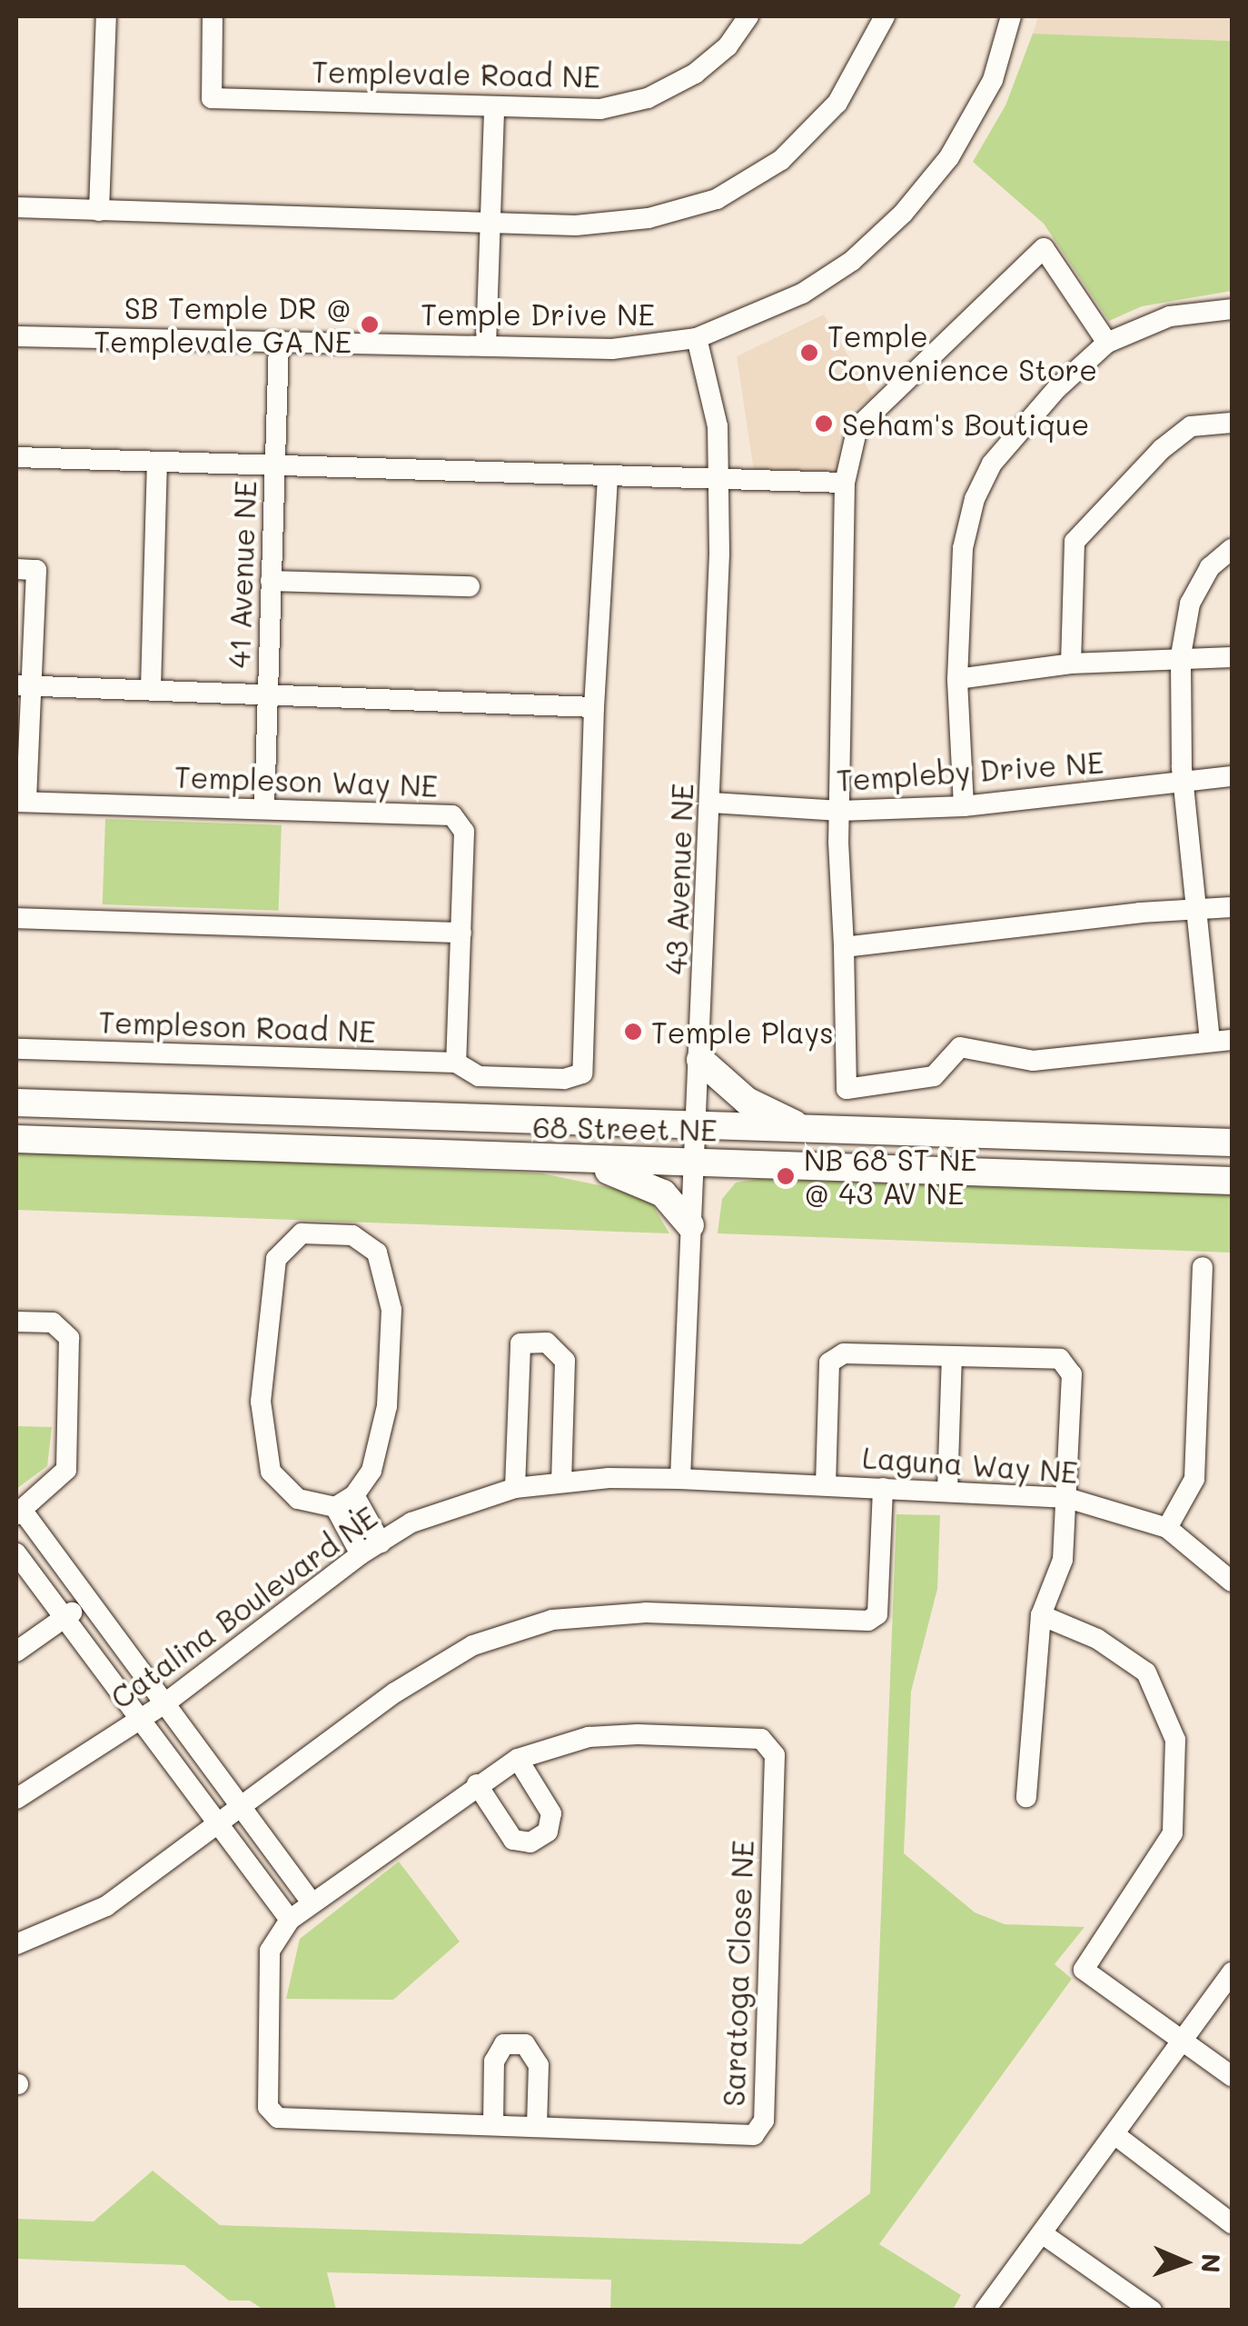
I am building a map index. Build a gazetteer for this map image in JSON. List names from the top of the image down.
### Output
{
  "streets": {
    "main road": ["68 Street NE"],
    "street": [
      "Templevale Road NE",
      "Temple Drive NE",
      "41 Avenue NE",
      "Templeby Drive NE",
      "Templeson Way NE",
      "43 Avenue NE",
      "Templeson Road NE",
      "Laguna Way NE",
      "Catalina Boulevard NE",
      "Saratoga Close NE"
    ]
  },
  "crossings": [
    ["Temple Drive NE", "41 Avenue NE"],
    ["Temple Drive NE", "43 Avenue NE"],
    ["41 Avenue NE", "Templeson Way NE"],
    ["Templeby Drive NE", "43 Avenue NE"],
    ["Templeson Way NE", "Templeson Road NE"],
    ["43 Avenue NE", "68 Street NE"],
    ["43 Avenue NE", "Laguna Way NE"],
    ["43 Avenue NE", "Catalina Boulevard NE"],
    ["Laguna Way NE", "Catalina Boulevard NE"]
  ],
  "places": [
    "SB Temple DR @ Templevale GA NE",
    "Temple Convenience Store",
    "Seham's Boutique",
    "Temple Plays",
    "NB 68 ST NE @ 43 AV NE"
  ],
  "north": "right"
}
